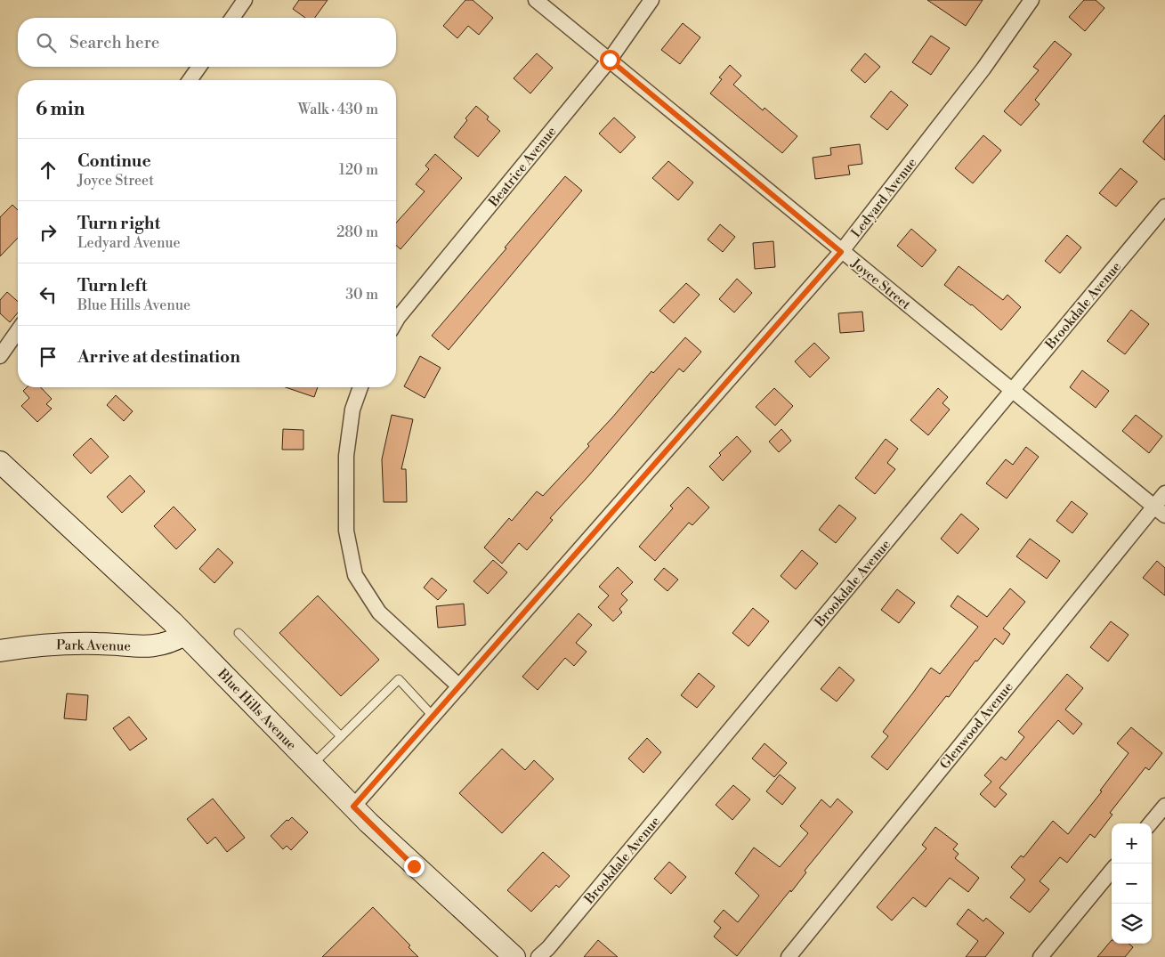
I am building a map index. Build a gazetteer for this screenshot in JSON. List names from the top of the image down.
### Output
{
  "streets": {
    "main road": ["Park Avenue", "Blue Hills Avenue"],
    "street": [
      "Beatrice Avenue",
      "Ledyard Avenue",
      "Joyce Street",
      "Brookdale Avenue",
      "Glenwood Avenue"
    ]
  },
  "crossings": [
    ["Beatrice Avenue", "Joyce Street"],
    ["Ledyard Avenue", "Joyce Street"],
    ["Ledyard Avenue", "Blue Hills Avenue"],
    ["Joyce Street", "Brookdale Avenue"],
    ["Joyce Street", "Glenwood Avenue"],
    ["Park Avenue", "Blue Hills Avenue"]
  ],
  "page": {
    "search": "Search here",
    "heading": ["6 min", "Walk · 430 m"],
    "list": [
      ["Continue", "Joyce Street", "120 m"],
      ["Turn right", "Ledyard Avenue", "280 m"],
      ["Turn left", "Blue Hills Avenue", "30 m"],
      "Arrive at destination"
    ],
    "map_buttons": ["+", "−"]
  }
}
